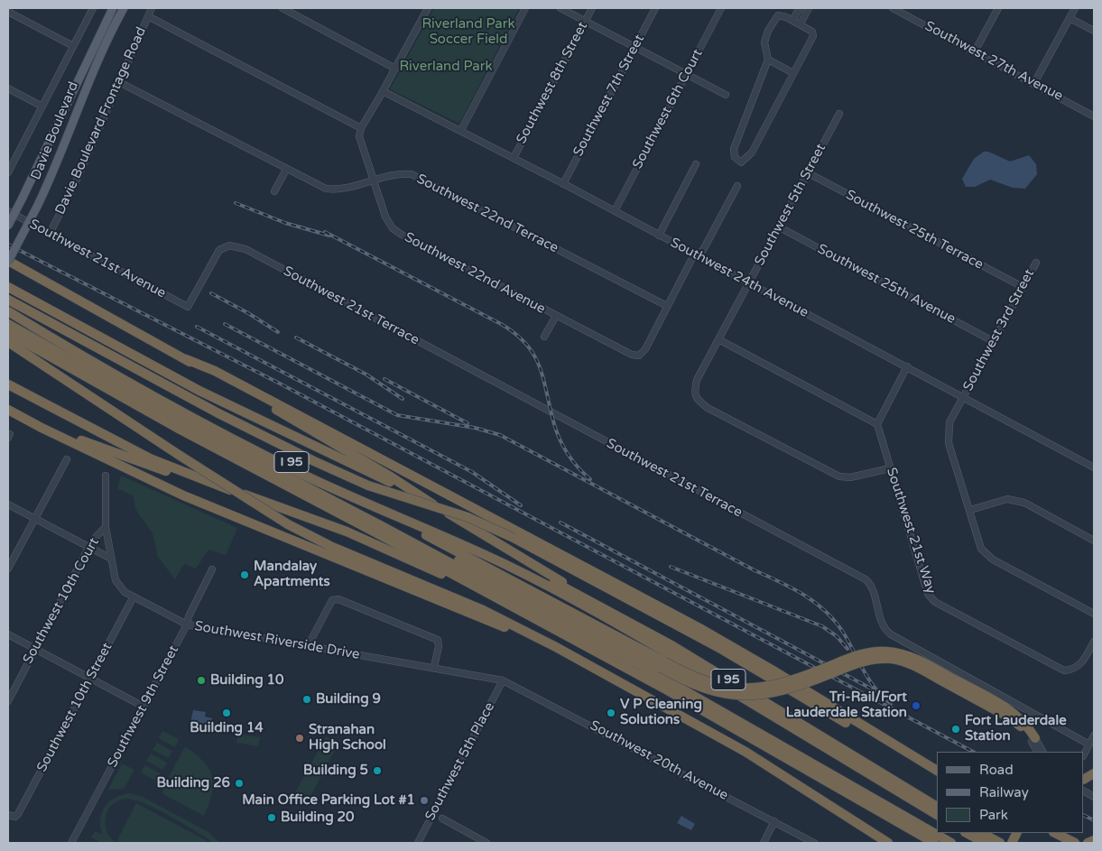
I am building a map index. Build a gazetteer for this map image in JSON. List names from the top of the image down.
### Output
{
  "streets": {
    "highway": ["I 95"],
    "main road": ["Davie Boulevard"],
    "street": [
      "Southwest 27th Avenue",
      "Southwest 8th Street",
      "Southwest 7th Street",
      "Southwest 6th Court",
      "Davie Boulevard Frontage Road",
      "Southwest 5th Street",
      "Southwest 22nd Terrace",
      "Southwest 25th Terrace",
      "Southwest 21st Avenue",
      "Southwest 22nd Avenue",
      "Southwest 24th Avenue",
      "Southwest 25th Avenue",
      "Southwest 21st Terrace",
      "Southwest 3rd Street",
      "Southwest 21st Way",
      "Southwest 10th Court",
      "Southwest Riverside Drive",
      "Southwest 9th Street",
      "Southwest 10th Street",
      "Southwest 20th Avenue",
      "Southwest 5th Place"
    ]
  },
  "crossings": [
    ["Southwest 8th Street", "Southwest 24th Avenue"],
    ["Southwest 7th Street", "Southwest 24th Avenue"],
    ["Southwest 6th Court", "Southwest 24th Avenue"],
    ["Davie Boulevard Frontage Road", "Southwest 21st Avenue"],
    ["Southwest 5th Street", "Southwest 25th Terrace"],
    ["Southwest 5th Street", "Southwest 24th Avenue"],
    ["Southwest 5th Street", "Southwest 25th Avenue"],
    ["Southwest 5th Street", "Southwest 21st Way"],
    ["Southwest 22nd Terrace", "Southwest 22nd Avenue"],
    ["Southwest 25th Terrace", "Southwest 3rd Street"],
    ["Southwest 21st Avenue", "Southwest 21st Terrace"],
    ["Southwest 24th Avenue", "Southwest 3rd Street"],
    ["Southwest 25th Avenue", "Southwest 3rd Street"],
    ["Southwest 10th Court", "Southwest Riverside Drive"],
    ["Southwest Riverside Drive", "Southwest 9th Street"],
    ["Southwest Riverside Drive", "Southwest 10th Street"],
    ["Southwest Riverside Drive", "Southwest 20th Avenue"],
    ["Southwest Riverside Drive", "Southwest 5th Place"],
    ["Southwest 20th Avenue", "Southwest 5th Place"]
  ],
  "parks": ["Riverland Park Soccer Field", "Riverland Park"],
  "places": [
    "Mandalay Apartments",
    "Building 10",
    "Building 9",
    "Tri-Rail/Fort Lauderdale Station",
    "Building 14",
    "V P Cleaning Solutions",
    "Fort Lauderdale Station",
    "Stranahan High School",
    "Building 5",
    "Building 26",
    "Main Office Parking Lot #1",
    "Building 20"
  ],
  "legend": ["Road", "Railway", "Park"]
}
